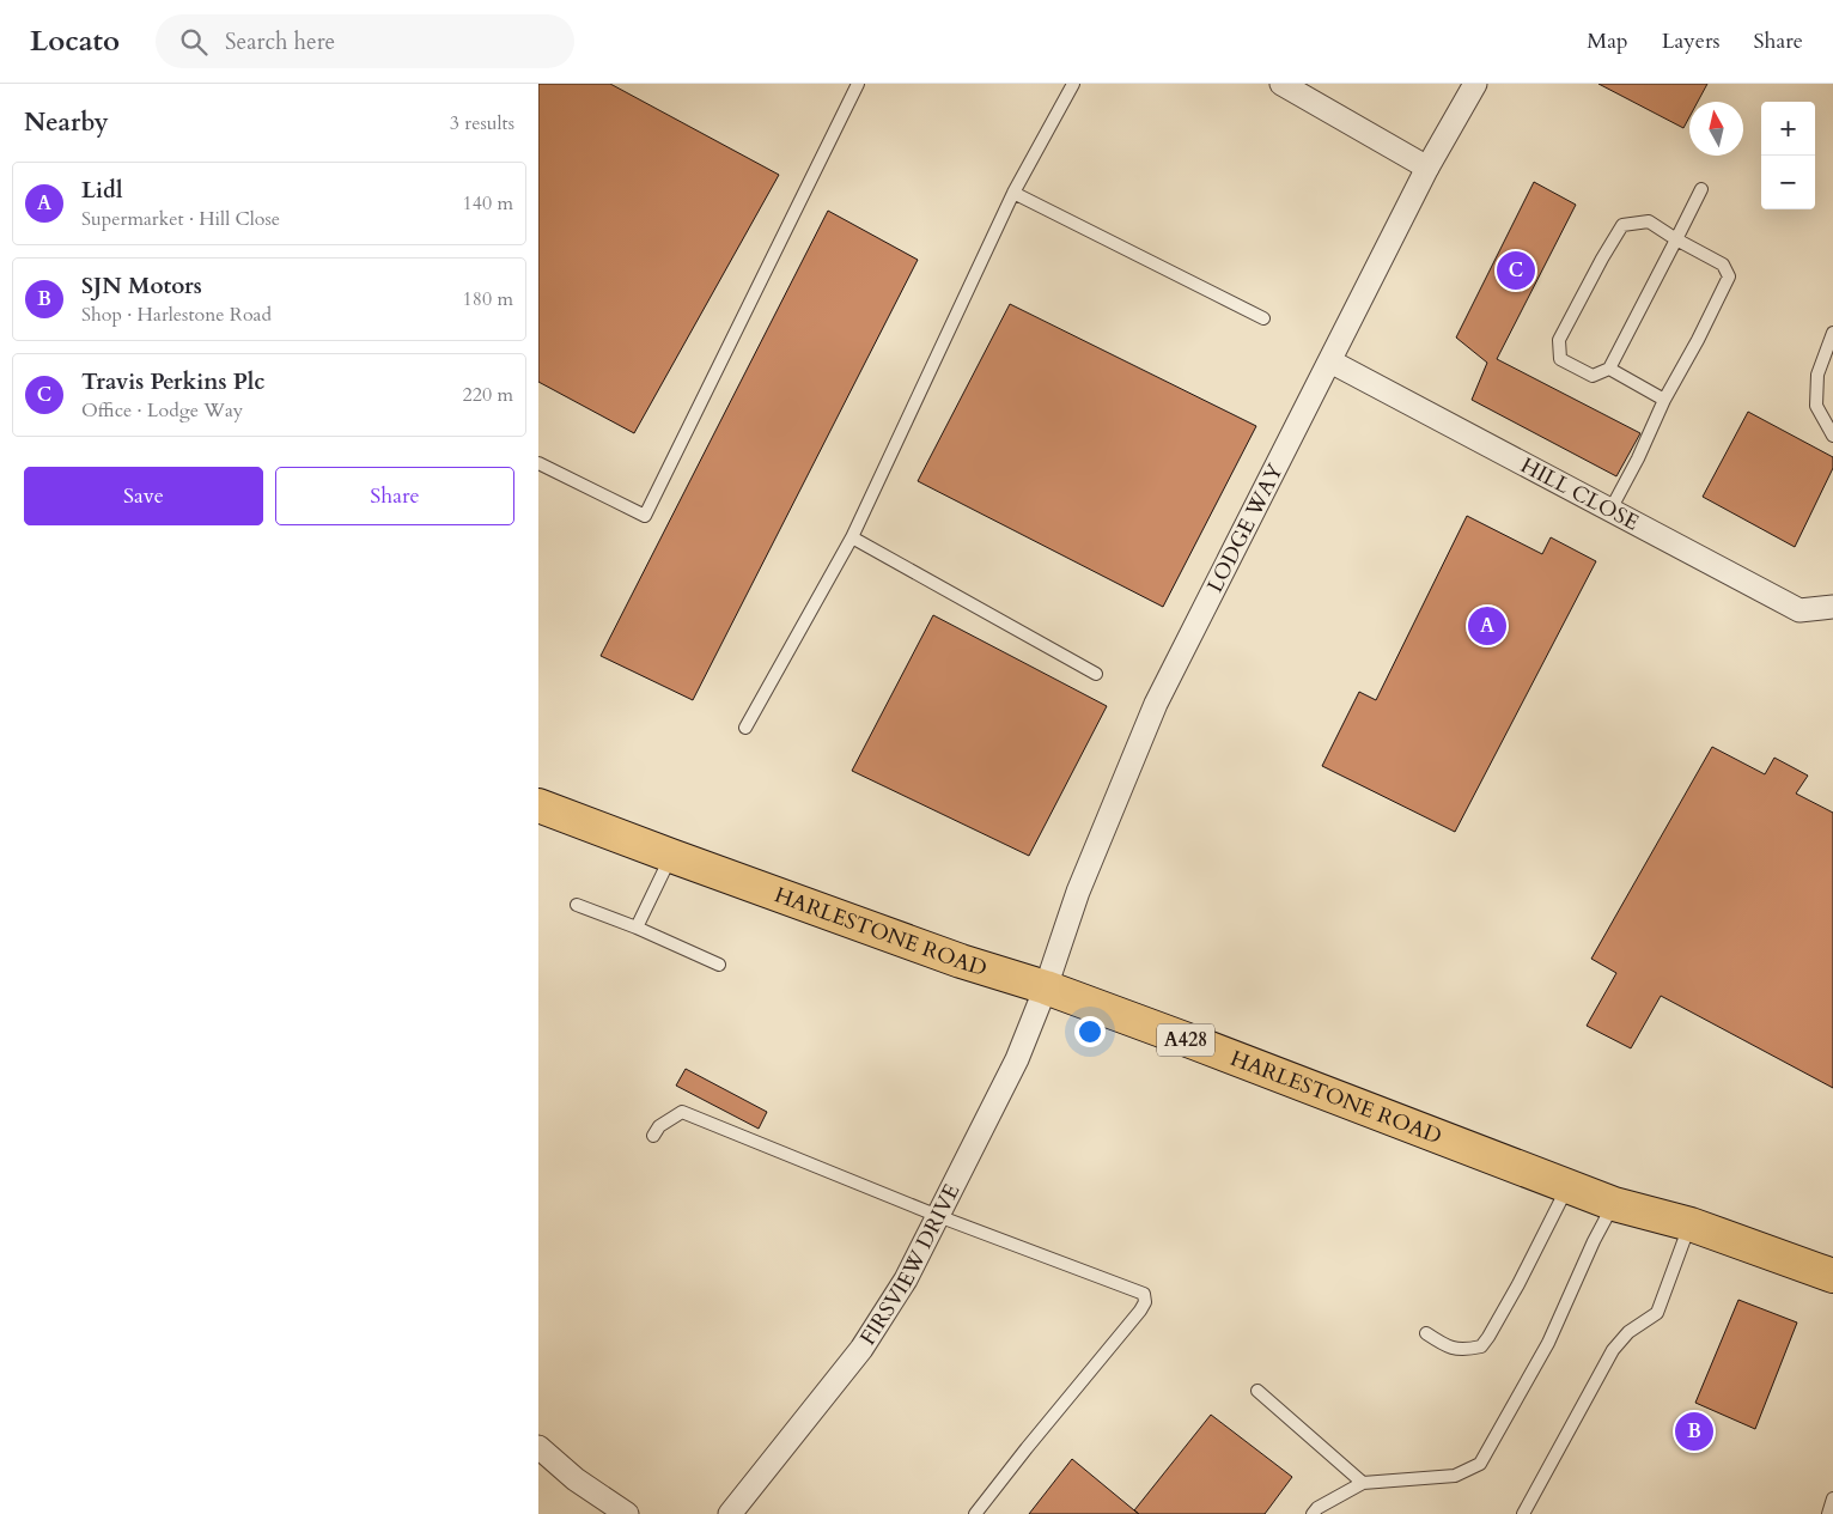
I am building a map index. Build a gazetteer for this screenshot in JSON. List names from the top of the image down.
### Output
{
  "streets": {
    "main road": ["HARLESTONE ROAD", "A428"],
    "street": ["HILL CLOSE", "LODGE WAY", "FIRSVIEW DRIVE"]
  },
  "crossings": [
    ["HILL CLOSE", "LODGE WAY"],
    ["LODGE WAY", "HARLESTONE ROAD"],
    ["LODGE WAY", "FIRSVIEW DRIVE"],
    ["HARLESTONE ROAD", "FIRSVIEW DRIVE"]
  ],
  "north": "top",
  "page": {
    "header": "Locato",
    "search": "Search here",
    "nav": ["Map", "Layers", "Share"],
    "heading": ["Nearby", "3 results"],
    "map_buttons": ["+", "−"],
    "list": [
      {
        "mark": "A",
        "name": "Lidl",
        "note": "Supermarket · Hill Close",
        "value": "140 m"
      },
      {
        "mark": "B",
        "name": "SJN Motors",
        "note": "Shop · Harlestone Road",
        "value": "180 m"
      },
      {
        "mark": "C",
        "name": "Travis Perkins Plc",
        "note": "Office · Lodge Way",
        "value": "220 m"
      }
    ],
    "pins": ["C", "A", "B"],
    "buttons": ["Save", "Share"]
  }
}
